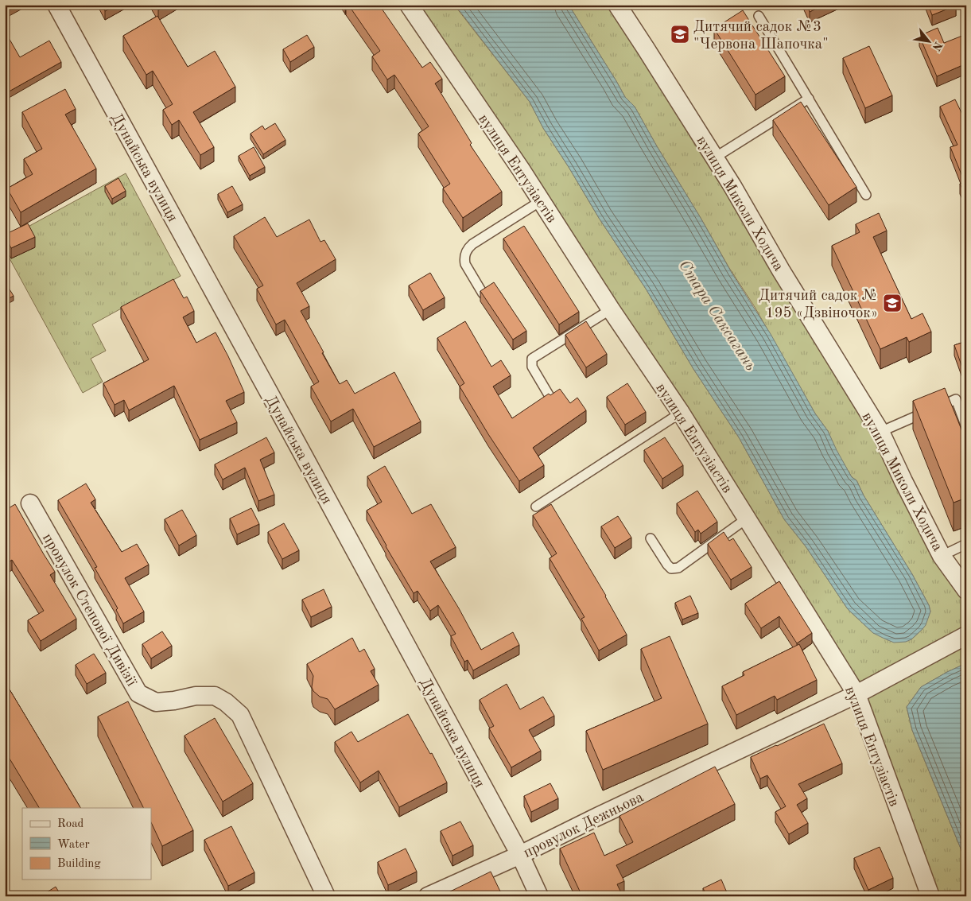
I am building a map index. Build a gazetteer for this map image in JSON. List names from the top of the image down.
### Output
{
  "streets": {
    "street": [
      "Дунайська вулиця",
      "вулиця Ентузіастів",
      "вулиця Миколи Ходича",
      "провулок Степової Дивізії",
      "провулок Дежньова"
    ]
  },
  "crossings": [
    ["Дунайська вулиця", "провулок Дежньова"],
    ["вулиця Ентузіастів", "провулок Дежньова"]
  ],
  "water": ["Стара Саксагань"],
  "places": {
    "school or university": ["Дитячий садок №3 \"Червона Шапочка\"", "Дитячий садок № 195 «Дзвіночок»"]
  },
  "legend": ["Road", "Water", "Building"],
  "north": "bottom right"
}
